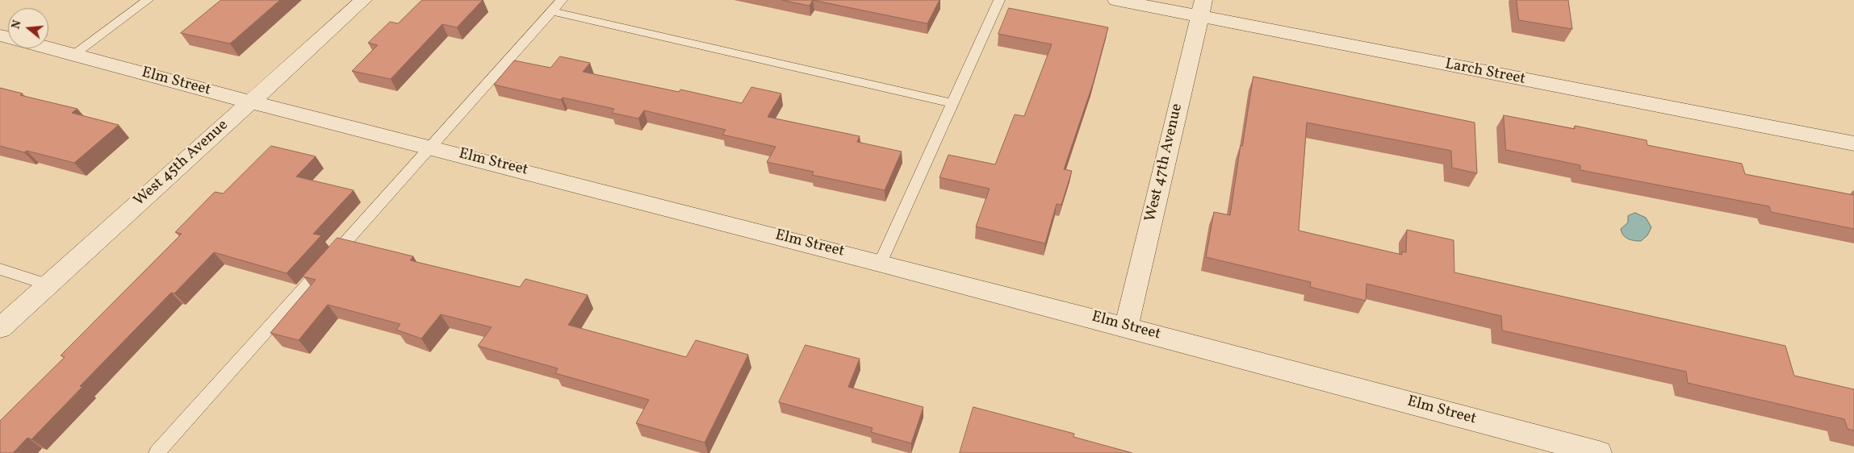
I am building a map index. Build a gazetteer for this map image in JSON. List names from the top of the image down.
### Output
{
  "streets": {
    "street": [
      "Larch Street",
      "Elm Street",
      "West 47th Avenue",
      "West 45th Avenue"
    ]
  },
  "crossings": [
    ["Larch Street", "West 47th Avenue"],
    ["Elm Street", "West 47th Avenue"],
    ["Elm Street", "West 45th Avenue"]
  ],
  "north": "left"
}
